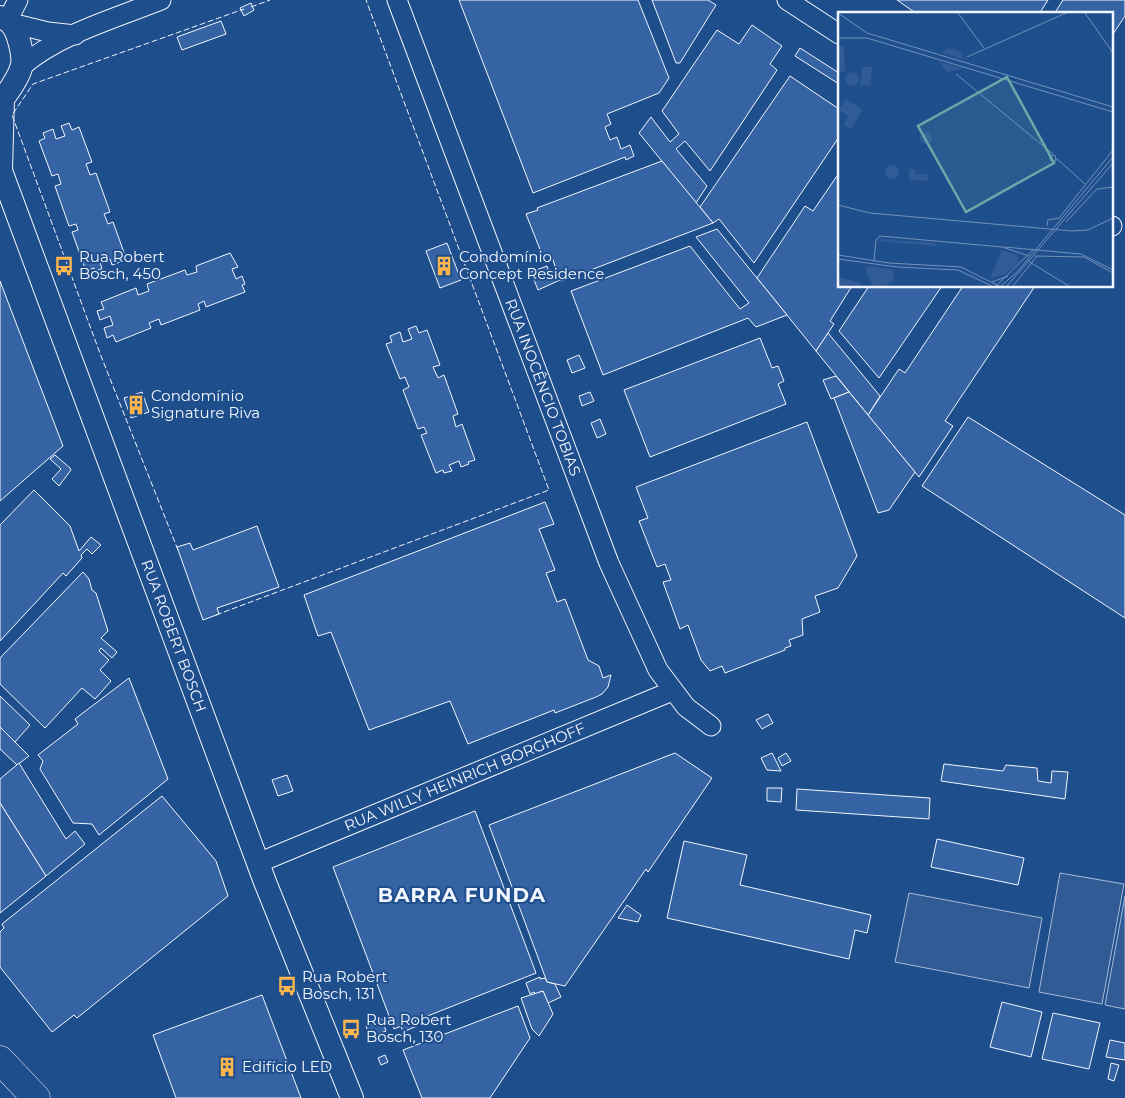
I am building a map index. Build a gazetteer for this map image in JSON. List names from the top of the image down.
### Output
{
  "streets": {
    "street": ["RUA INOCÊNCIO TOBIAS", "RUA ROBERT BOSCH", "RUA WILLY HEINRICH BORGHOFF"]
  },
  "crossings": [
    ["RUA INOCÊNCIO TOBIAS", "RUA WILLY HEINRICH BORGHOFF"],
    ["RUA ROBERT BOSCH", "RUA WILLY HEINRICH BORGHOFF"]
  ],
  "districts": ["BARRA FUNDA"],
  "places": {
    "bus stop": ["Rua Robert Bosch, 450", "Rua Robert Bosch, 131", "Rua Robert Bosch, 130"],
    "building": ["Condomínio Concept Residence", "Condomínio Signature Riva", "Edifício LED"]
  }
}
